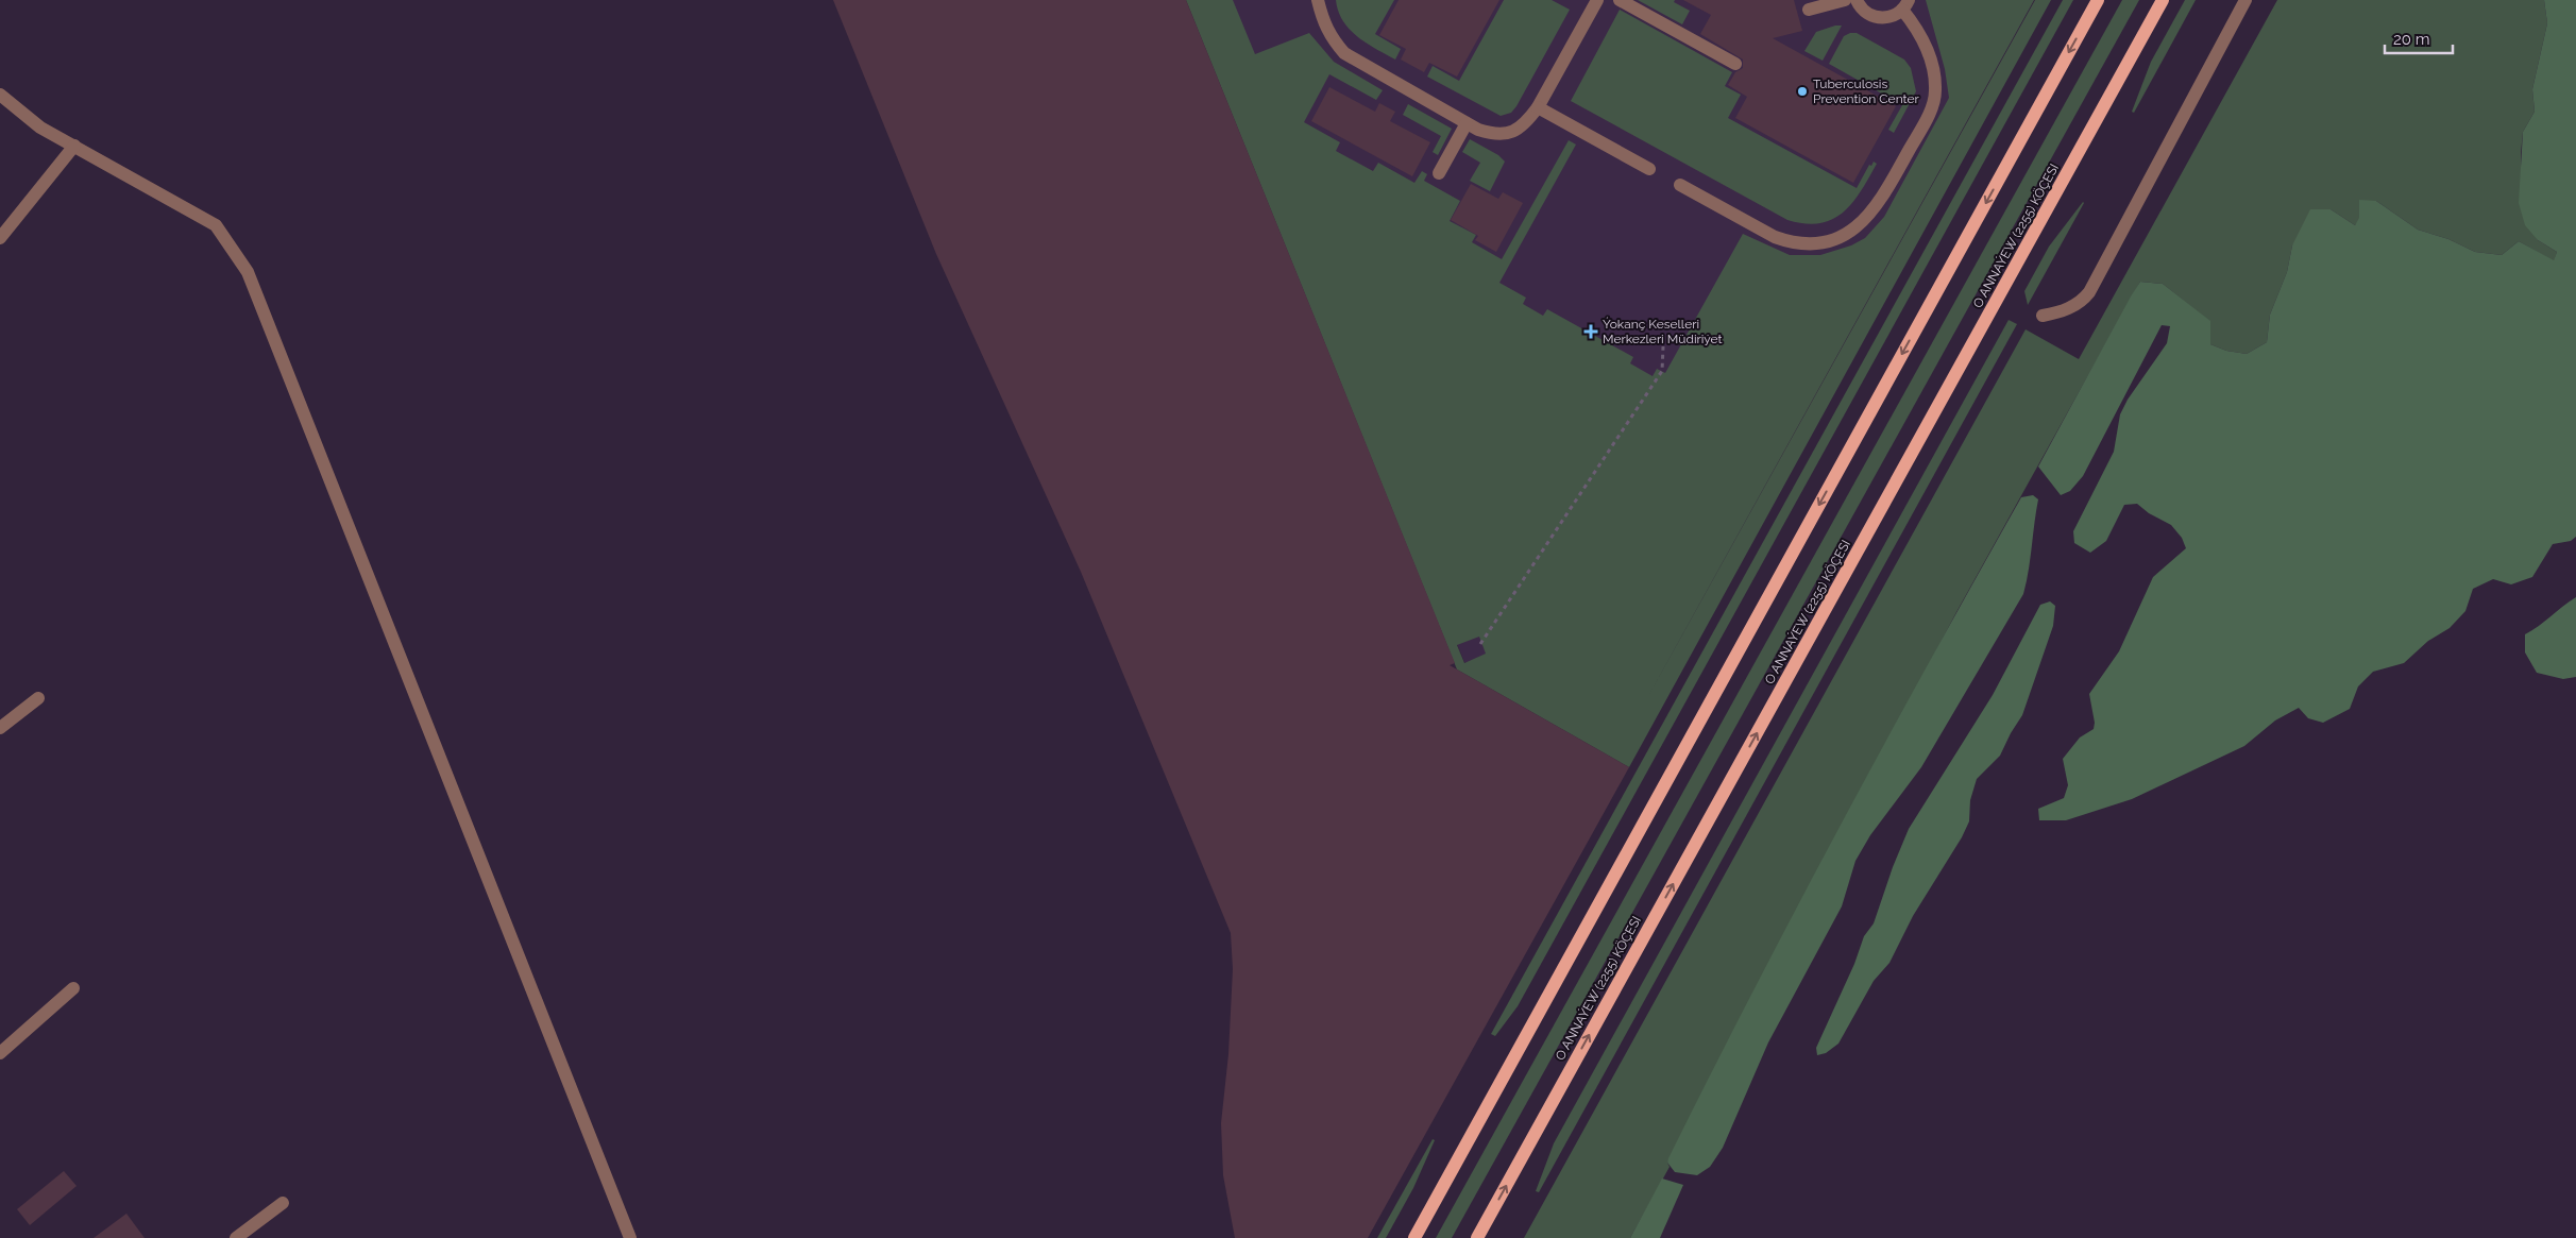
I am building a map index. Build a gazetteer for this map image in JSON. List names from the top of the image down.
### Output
{
  "streets": {
    "main road": ["O ANNAÝEW (2255) KÖÇESI"]
  },
  "places": {
    "other": ["Tuberculosis Prevention Center"],
    "health": ["Ýokanç Keselleri Merkezleri Müdiriýet"]
  },
  "scale_bar": "20 m"
}
